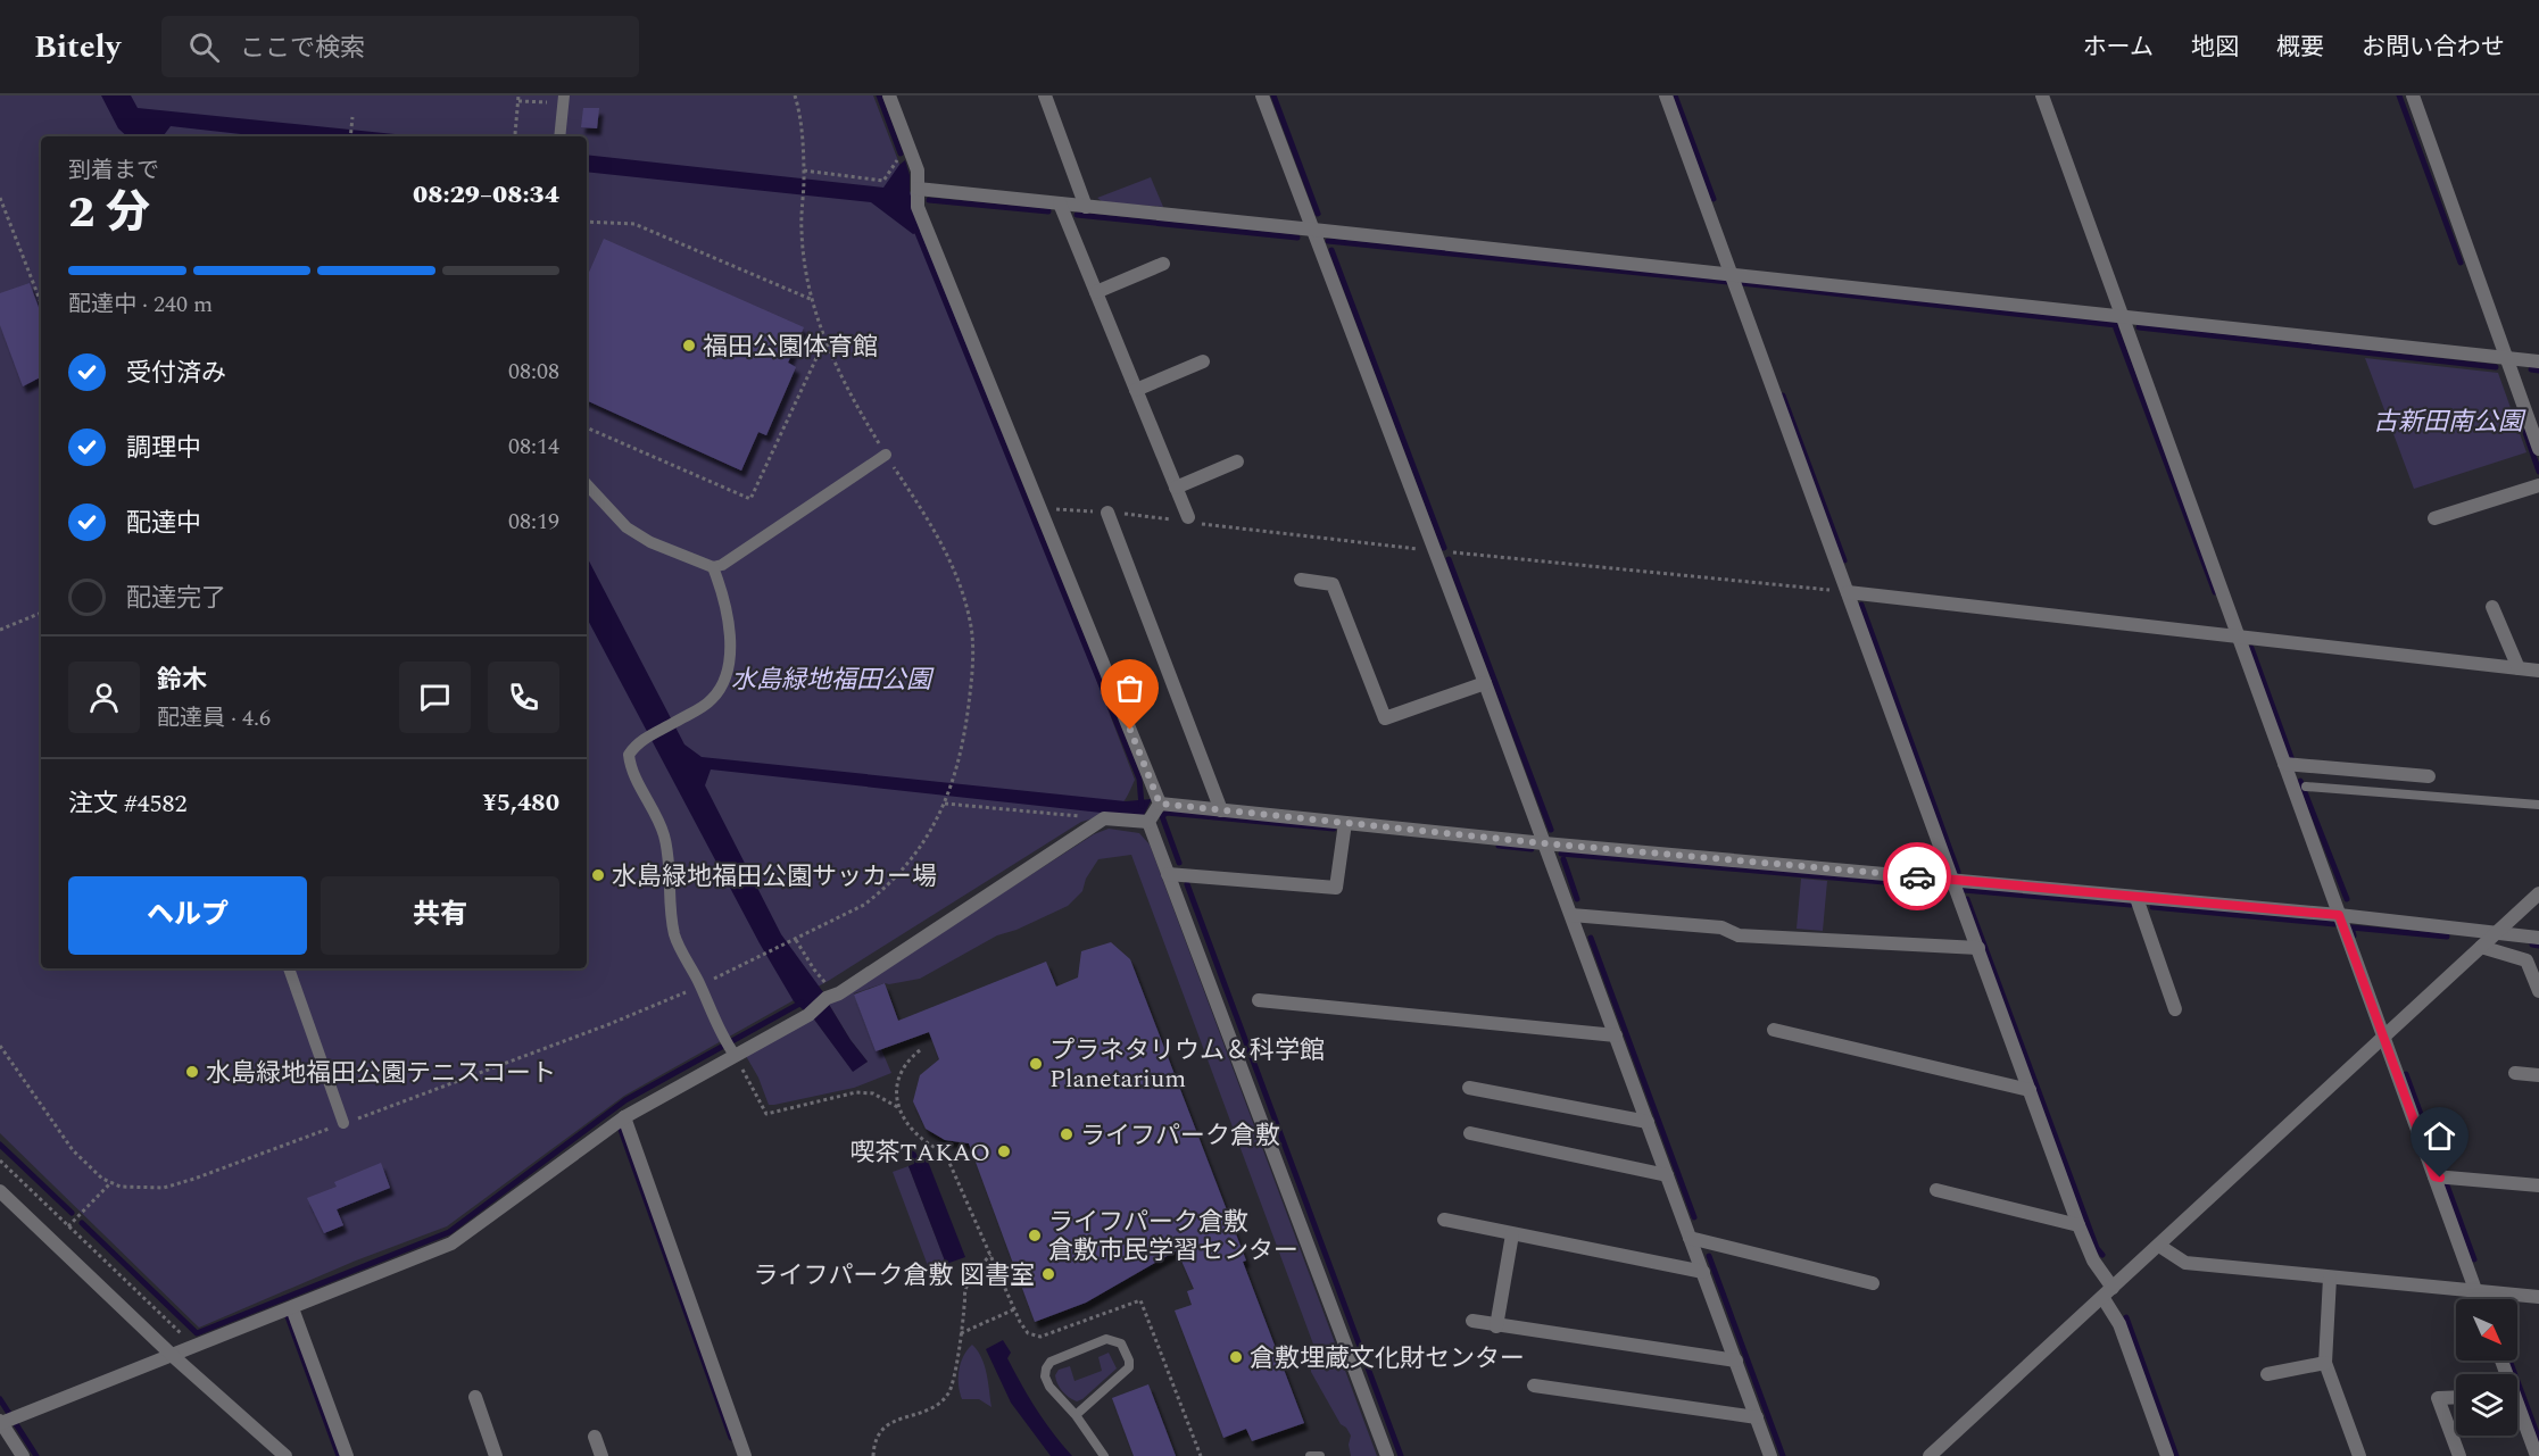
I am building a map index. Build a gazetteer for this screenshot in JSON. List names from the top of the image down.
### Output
{
  "parks": ["古新田南公園", "水島緑地福田公園"],
  "places": [
    "福田公園体育館",
    "水島緑地福田公園サッカー場",
    "プラネタリウム＆科学館 Planetarium",
    "水島緑地福田公園テニスコート",
    "ライフパーク倉敷",
    "喫茶TAKAO",
    "ライフパーク倉敷 倉敷市民学習センター",
    "ライフパーク倉敷 図書室",
    "倉敷埋蔵文化財センター"
  ],
  "north": "bottom right",
  "page": {
    "header": "Bitely",
    "search": "ここで検索",
    "nav": [
      "ホーム",
      "地図",
      "概要",
      "お問い合わせ"
    ],
    "heading": ["2 分", "到着まで", "08:29–08:34"],
    "panel": [
      "鈴木",
      "配達員 · 4.6",
      "注文 #4582",
      "¥5,480"
    ],
    "bar": "配達中 · 240 m",
    "list": [
      ["受付済み", "08:08"],
      ["調理中", "08:14"],
      ["配達中", "08:19"],
      "配達完了"
    ],
    "buttons": ["ヘルプ", "共有"]
  }
}
